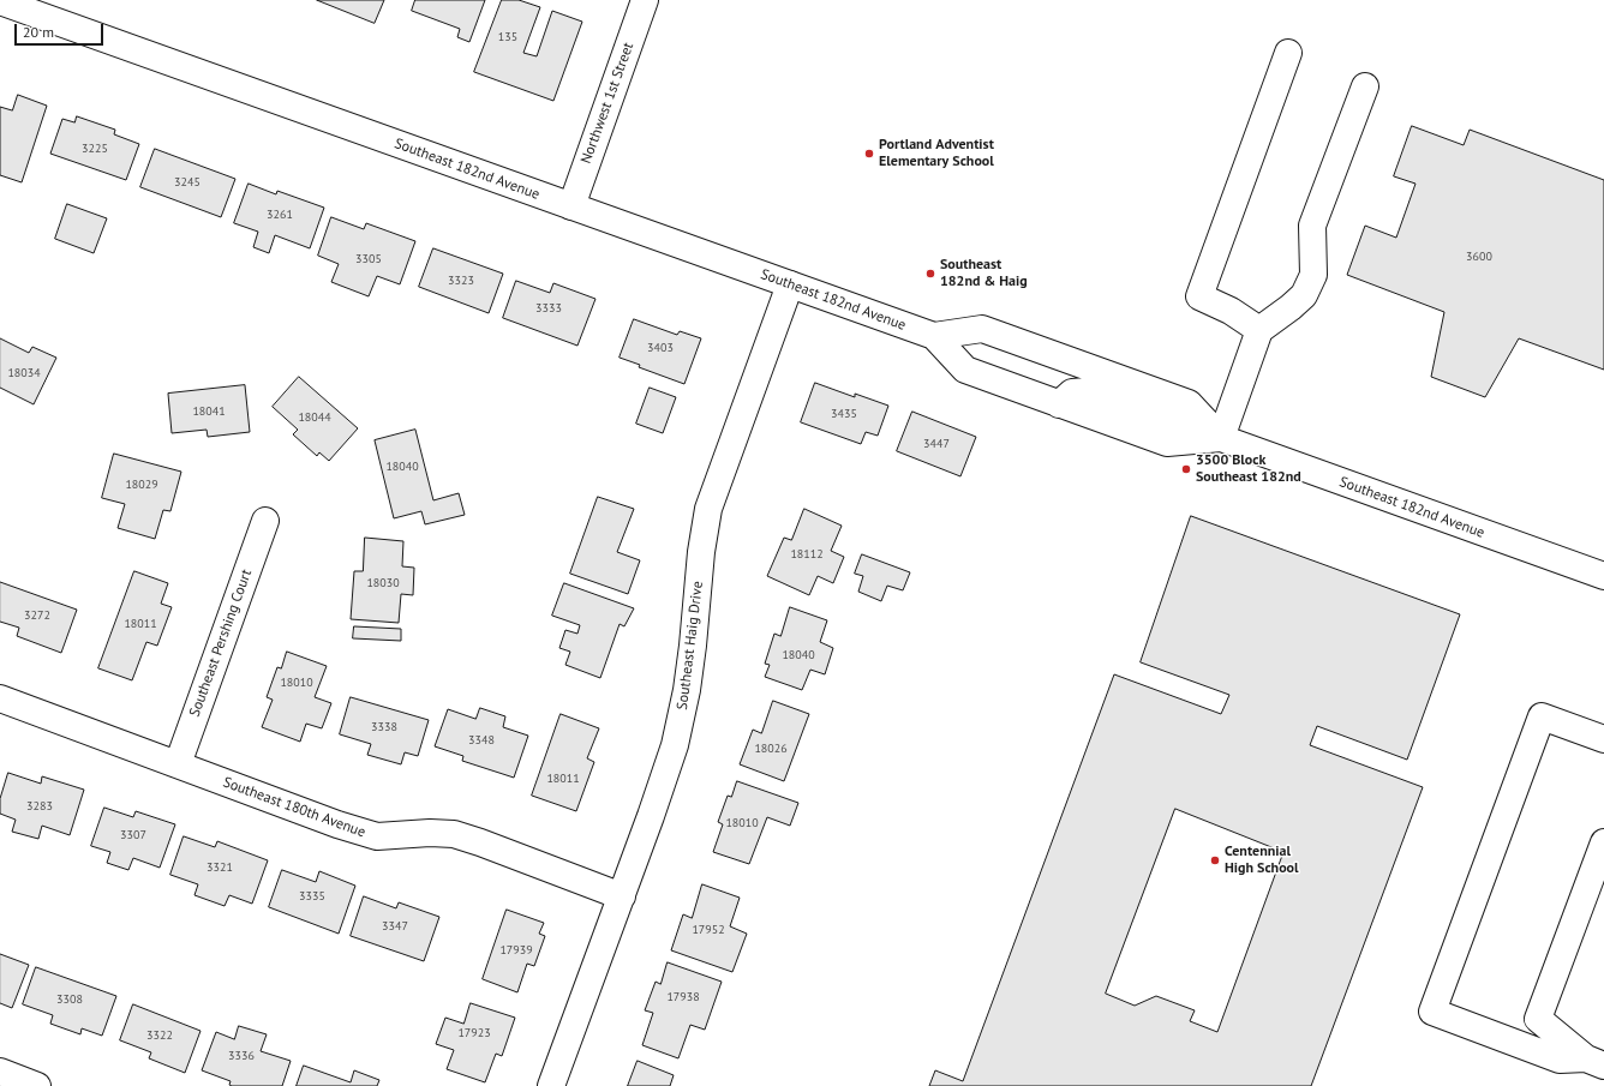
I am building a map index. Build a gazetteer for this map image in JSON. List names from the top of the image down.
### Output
{
  "streets": {
    "street": [
      "Northwest 1st Street",
      "Southeast 182nd Avenue",
      "Southeast Pershing Court",
      "Southeast Haig Drive",
      "Southeast 180th Avenue"
    ]
  },
  "crossings": [
    ["Northwest 1st Street", "Southeast 182nd Avenue"],
    ["Southeast 182nd Avenue", "Southeast Haig Drive"],
    ["Southeast Pershing Court", "Southeast 180th Avenue"],
    ["Southeast Haig Drive", "Southeast 180th Avenue"]
  ],
  "places": [
    "Portland Adventist Elementary School",
    "Southeast 182nd & Haig",
    "3500 Block Southeast 182nd",
    "Centennial High School"
  ],
  "house_numbers": [
    "135",
    "3225",
    "3245",
    "3261",
    "3600",
    "3305",
    "3323",
    "3333",
    "3403",
    "18034",
    "18041",
    "3435",
    "18044",
    "3447",
    "18040",
    "18029",
    "18112",
    "18030",
    "3272",
    "18011",
    "18040",
    "18010",
    "3338",
    "3348",
    "18026",
    "18011",
    "3283",
    "18010",
    "3307",
    "3321",
    "3335",
    "3347",
    "17952",
    "17939",
    "17938",
    "3308",
    "17923",
    "3322",
    "3336"
  ],
  "scale_bar": "20 m"
}
